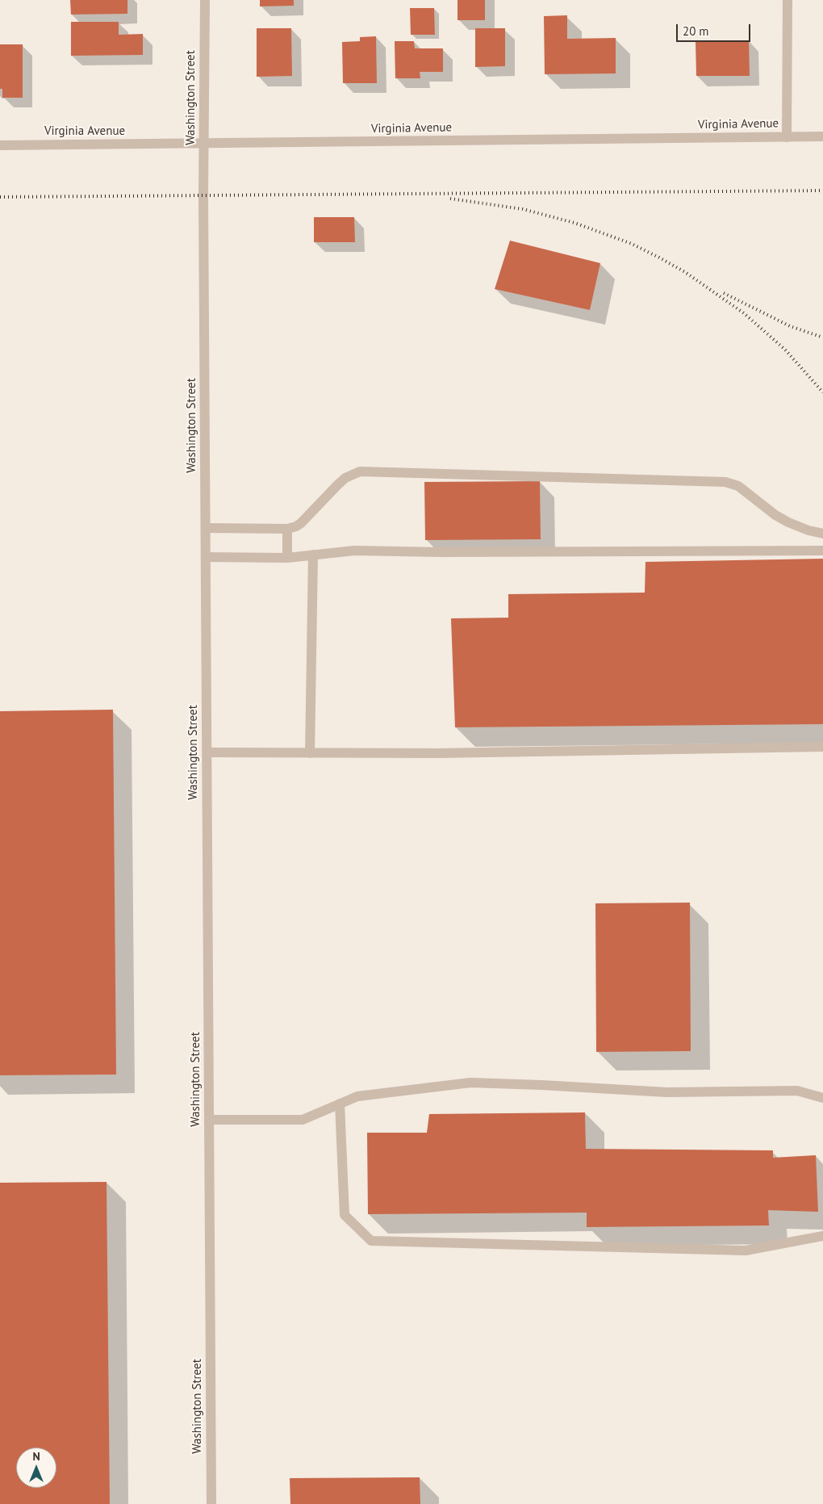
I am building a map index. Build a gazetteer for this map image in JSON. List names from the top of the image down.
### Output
{
  "streets": {
    "street": ["Washington Street", "Virginia Avenue"]
  },
  "crossings": [
    ["Washington Street", "Virginia Avenue"]
  ],
  "scale_bar": "20 m",
  "north": "top"
}
